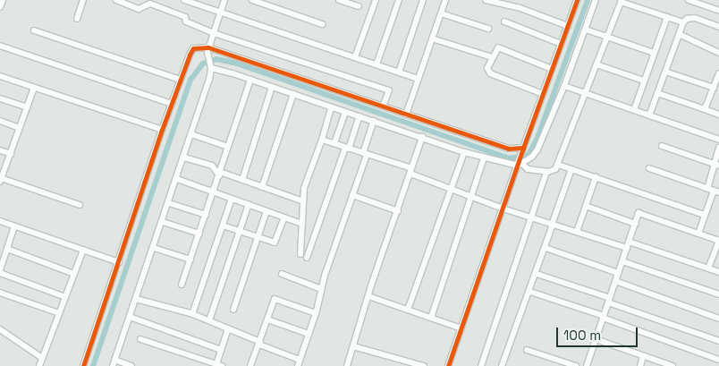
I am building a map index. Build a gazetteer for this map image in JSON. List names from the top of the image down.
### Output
{
  "scale_bar": "100 m"
}
